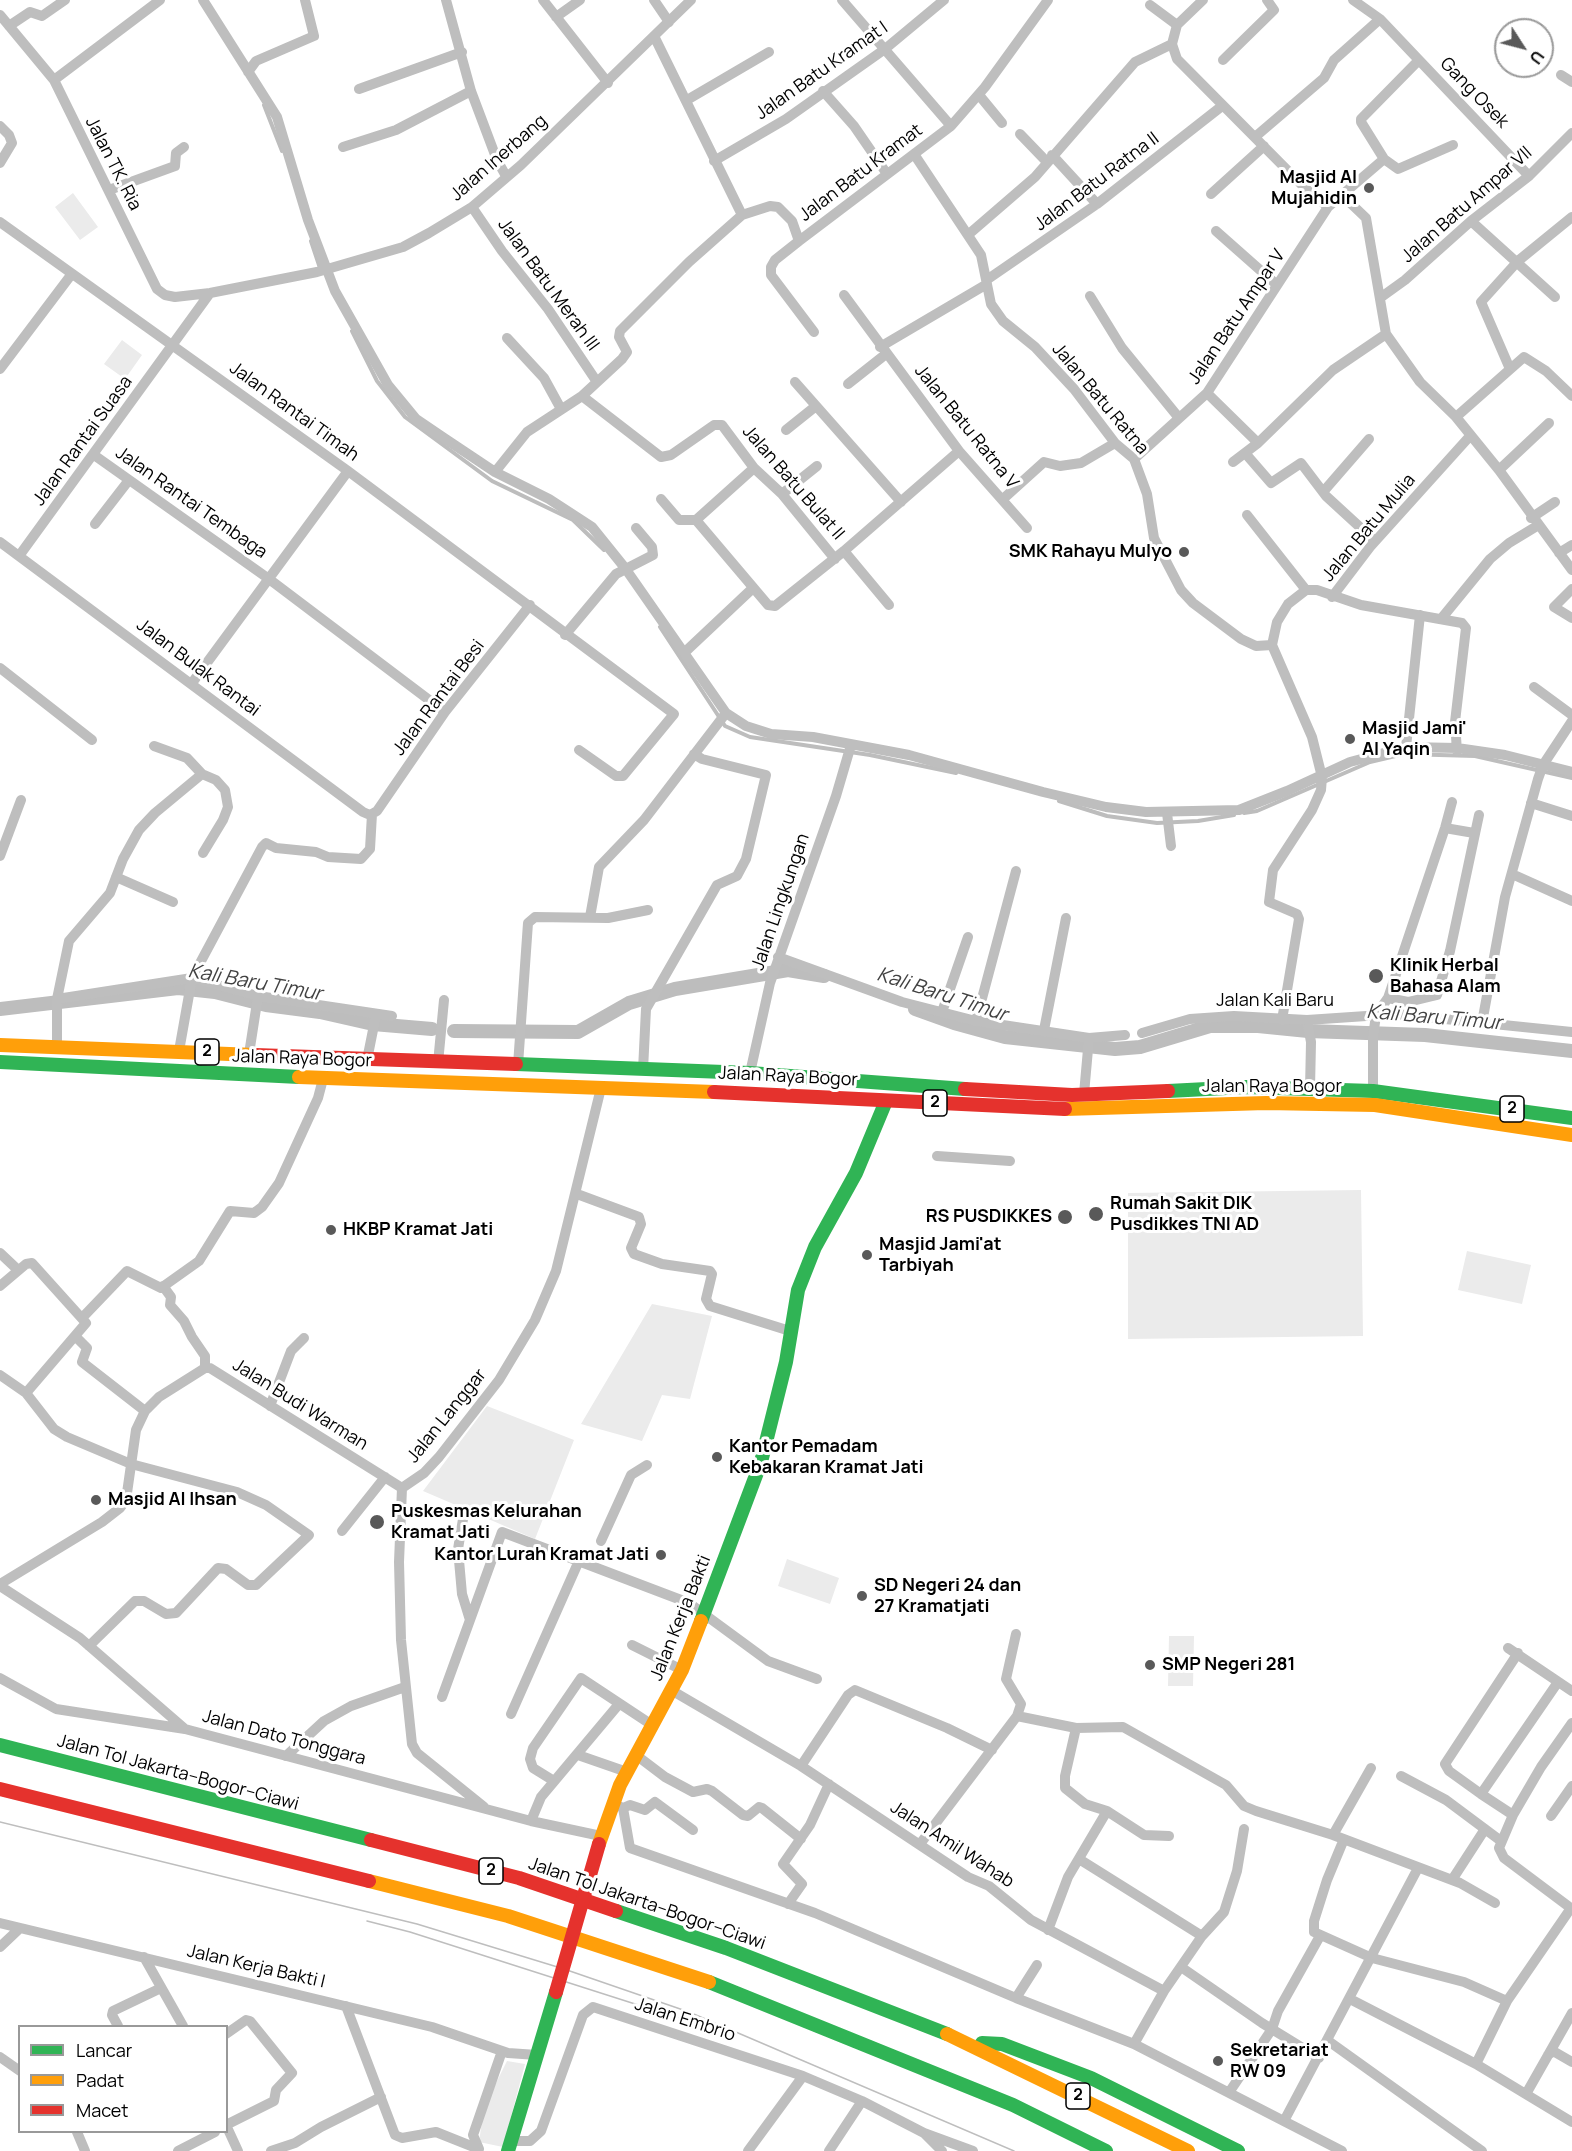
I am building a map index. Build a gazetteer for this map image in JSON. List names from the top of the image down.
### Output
{
  "streets": {
    "main road": [
      "2",
      "Jalan Raya Bogor",
      "Jalan Kerja Bakti",
      "Jalan Tol Jakarta–Bogor–Ciawi"
    ],
    "street": [
      "Jalan Batu Kramat I",
      "Gang Osek",
      "Jalan Inerbang",
      "Jalan TK. Ria",
      "Jalan Batu Kramat",
      "Jalan Batu Ratna II",
      "Jalan Batu Ampar VII",
      "Jalan Batu Merah III",
      "Jalan Batu Ampar V",
      "Jalan Batu Ratna",
      "Jalan Rantai Timah",
      "Jalan Batu Ratna V",
      "Jalan Rantai Suasa",
      "Jalan Batu Bulat II",
      "Jalan Rantai Tembaga",
      "Jalan Batu Mulia",
      "Jalan Bulak Rantai",
      "Jalan Rantai Besi",
      "Jalan Lingkungan",
      "Jalan Kali Baru",
      "Jalan Budi Warman",
      "Jalan Langgar",
      "Jalan Dato Tonggara",
      "Jalan Amil Wahab",
      "Jalan Kerja Bakti I",
      "Jalan Embrio"
    ]
  },
  "crossings": [
    ["Gang Osek", "Jalan Batu Ampar VII"],
    ["Jalan Inerbang", "Jalan TK. Ria"],
    ["Jalan Inerbang", "Jalan Batu Merah III"],
    ["Jalan Batu Kramat", "Jalan Batu Ratna"],
    ["Jalan Batu Ratna II", "Jalan Batu Ratna"],
    ["Jalan Batu Ampar V", "Jalan Batu Ratna"],
    ["Jalan Batu Ratna", "Jalan Batu Mulia"],
    ["Jalan Rantai Timah", "Jalan Rantai Suasa"],
    ["Jalan Rantai Timah", "Jalan Rantai Tembaga"],
    ["Jalan Rantai Timah", "Jalan Rantai Besi"],
    ["Jalan Rantai Suasa", "Jalan Rantai Tembaga"],
    ["Jalan Rantai Suasa", "Jalan Bulak Rantai"],
    ["Jalan Rantai Tembaga", "Jalan Bulak Rantai"],
    ["Jalan Rantai Tembaga", "Jalan Rantai Besi"],
    ["Jalan Bulak Rantai", "Jalan Rantai Besi"],
    ["Jalan Lingkungan", "Jalan Raya Bogor"],
    ["Jalan Raya Bogor", "Jalan Langgar"],
    ["Jalan Raya Bogor", "Jalan Kerja Bakti"],
    ["Jalan Budi Warman", "Jalan Langgar"],
    ["Jalan Budi Warman", "Jalan Dato Tonggara"],
    ["Jalan Langgar", "Jalan Dato Tonggara"],
    ["Jalan Kerja Bakti", "Jalan Dato Tonggara"],
    ["Jalan Kerja Bakti", "Jalan Amil Wahab"],
    ["Jalan Kerja Bakti", "Jalan Kerja Bakti I"],
    ["Jalan Kerja Bakti", "Jalan Embrio"]
  ],
  "water": ["Kali Baru Timur"],
  "places": [
    "Masjid Al Mujahidin",
    "SMK Rahayu Mulyo",
    "Masjid Jami' Al Yaqin",
    "Klinik Herbal Bahasa Alam",
    "Rumah Sakit DIK Pusdikkes TNI AD",
    "RS PUSDIKKES",
    "HKBP Kramat Jati",
    "Masjid Jami'at Tarbiyah",
    "Kantor Pemadam Kebakaran Kramat Jati",
    "Masjid Al Ihsan",
    "Puskesmas Kelurahan Kramat Jati",
    "Kantor Lurah Kramat Jati",
    "SD Negeri 24 dan 27 Kramatjati",
    "SMP Negeri 281",
    "Sekretariat RW 09"
  ],
  "legend": ["Lancar", "Padat", "Macet"],
  "north": "bottom right"
}
